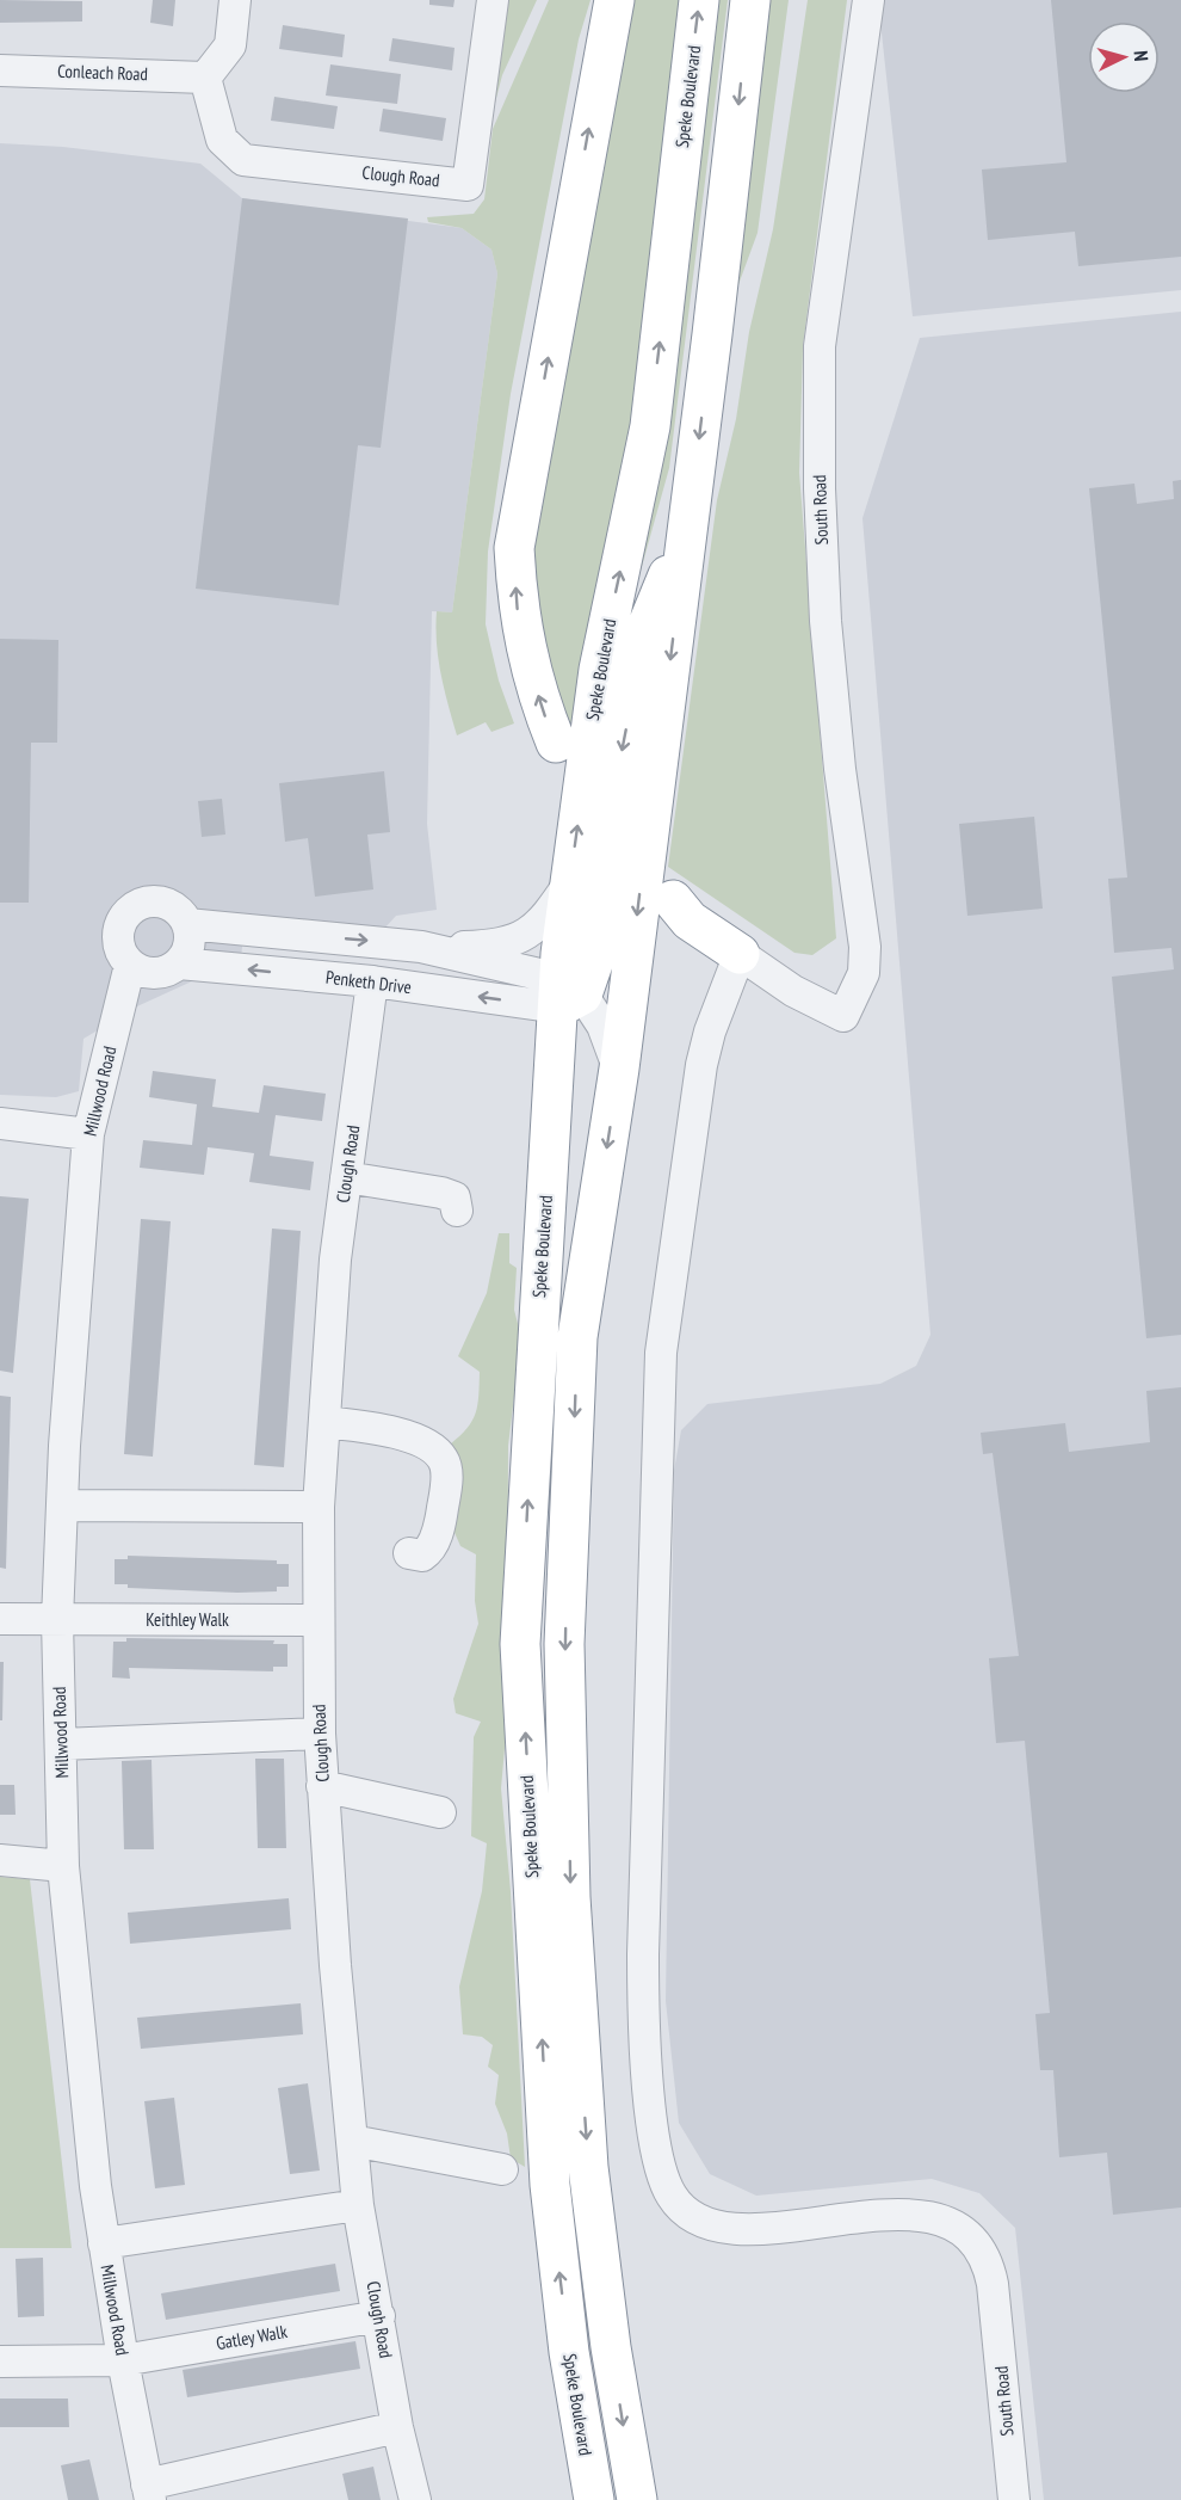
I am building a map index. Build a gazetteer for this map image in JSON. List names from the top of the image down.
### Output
{
  "streets": {
    "highway": ["Speke Boulevard"],
    "street": [
      "Conleach Road",
      "Clough Road",
      "South Road",
      "Penketh Drive",
      "Millwood Road",
      "Keithley Walk",
      "Gatley Walk"
    ]
  },
  "crossings": [
    ["Conleach Road", "Clough Road"],
    ["Speke Boulevard", "Penketh Drive"],
    ["Clough Road", "Penketh Drive"],
    ["Clough Road", "Keithley Walk"],
    ["Clough Road", "Gatley Walk"],
    ["Penketh Drive", "Millwood Road"],
    ["Millwood Road", "Keithley Walk"],
    ["Millwood Road", "Gatley Walk"]
  ],
  "north": "right"
}
